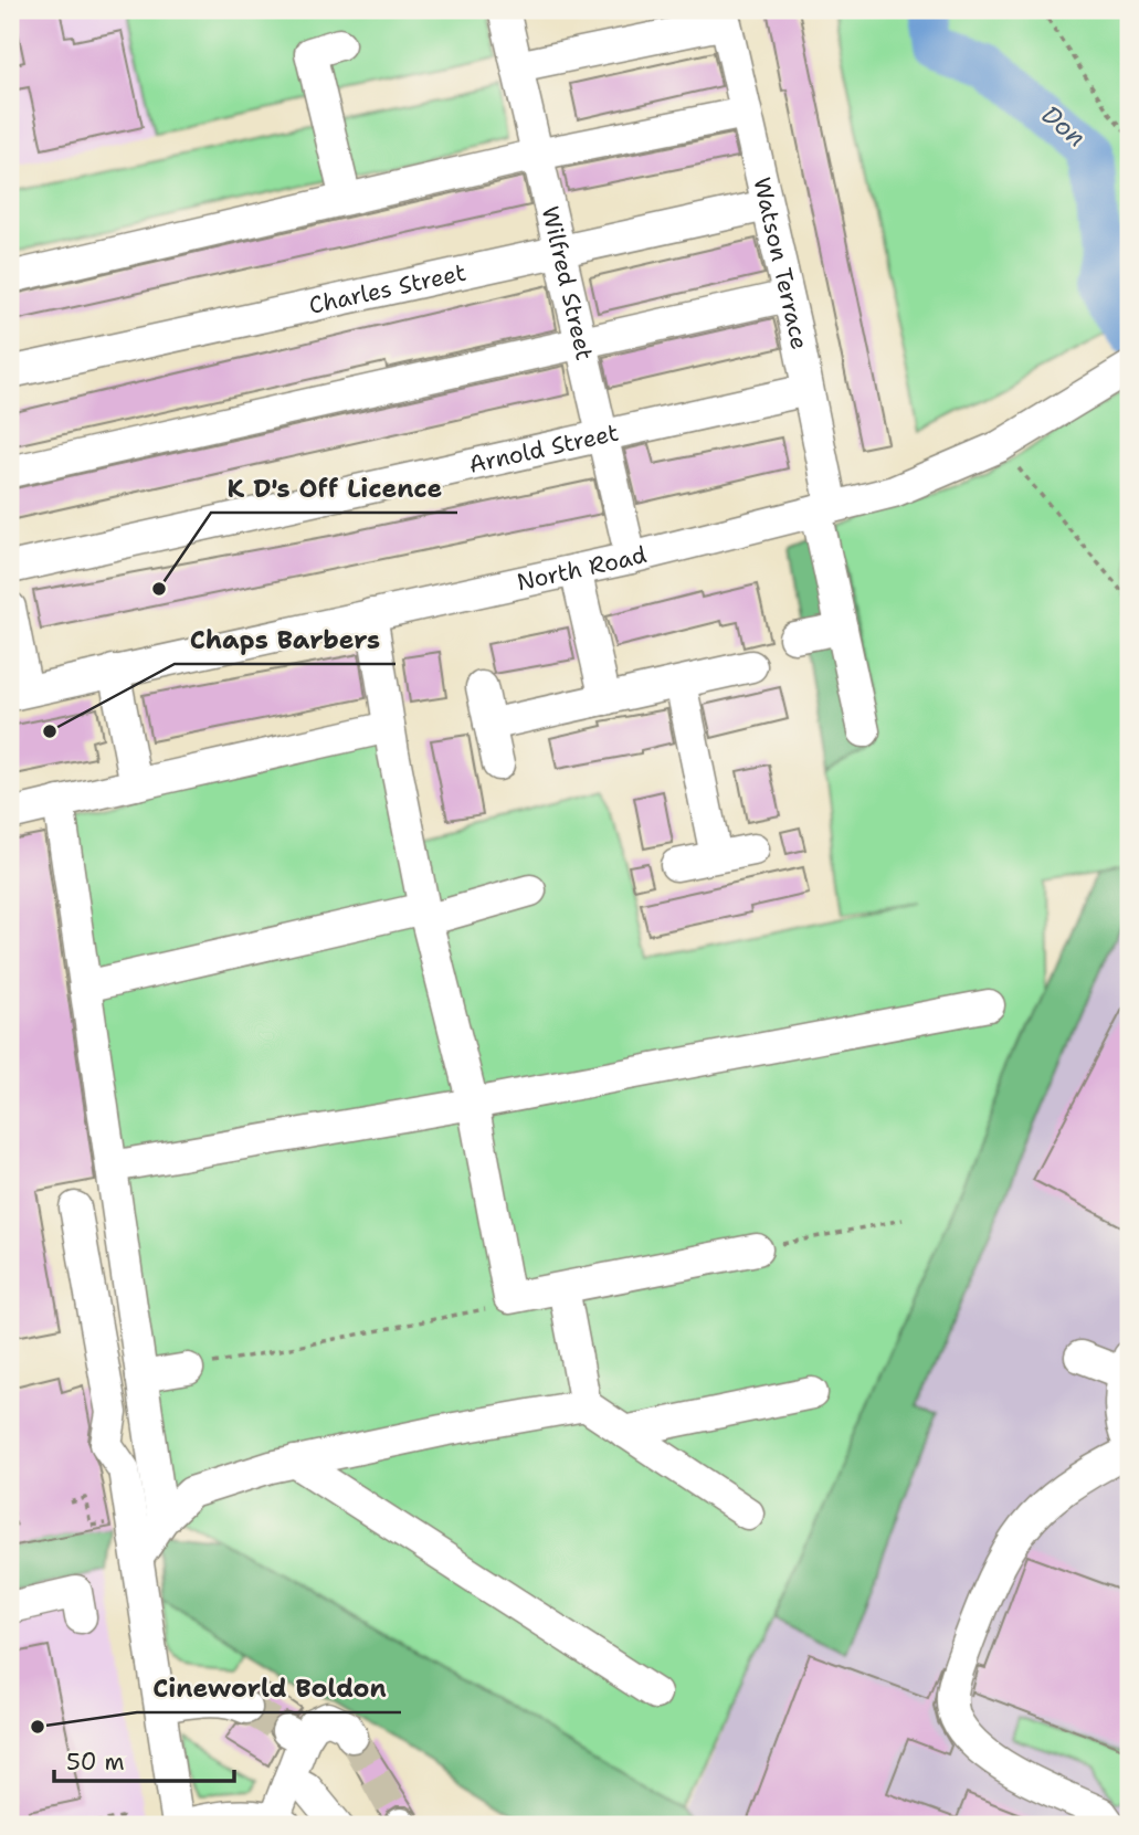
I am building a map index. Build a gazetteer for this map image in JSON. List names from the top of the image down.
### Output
{
  "streets": {
    "street": [
      "Watson Terrace",
      "Wilfred Street",
      "Charles Street",
      "Arnold Street",
      "North Road"
    ]
  },
  "crossings": [
    ["Watson Terrace", "Wilfred Street"],
    ["Watson Terrace", "Charles Street"],
    ["Watson Terrace", "Arnold Street"],
    ["Watson Terrace", "North Road"],
    ["Wilfred Street", "Charles Street"],
    ["Wilfred Street", "Arnold Street"],
    ["Wilfred Street", "North Road"]
  ],
  "water": ["Don"],
  "places": ["K D's Off Licence", "Chaps Barbers", "Cineworld Boldon"],
  "scale_bar": "50 m"
}
